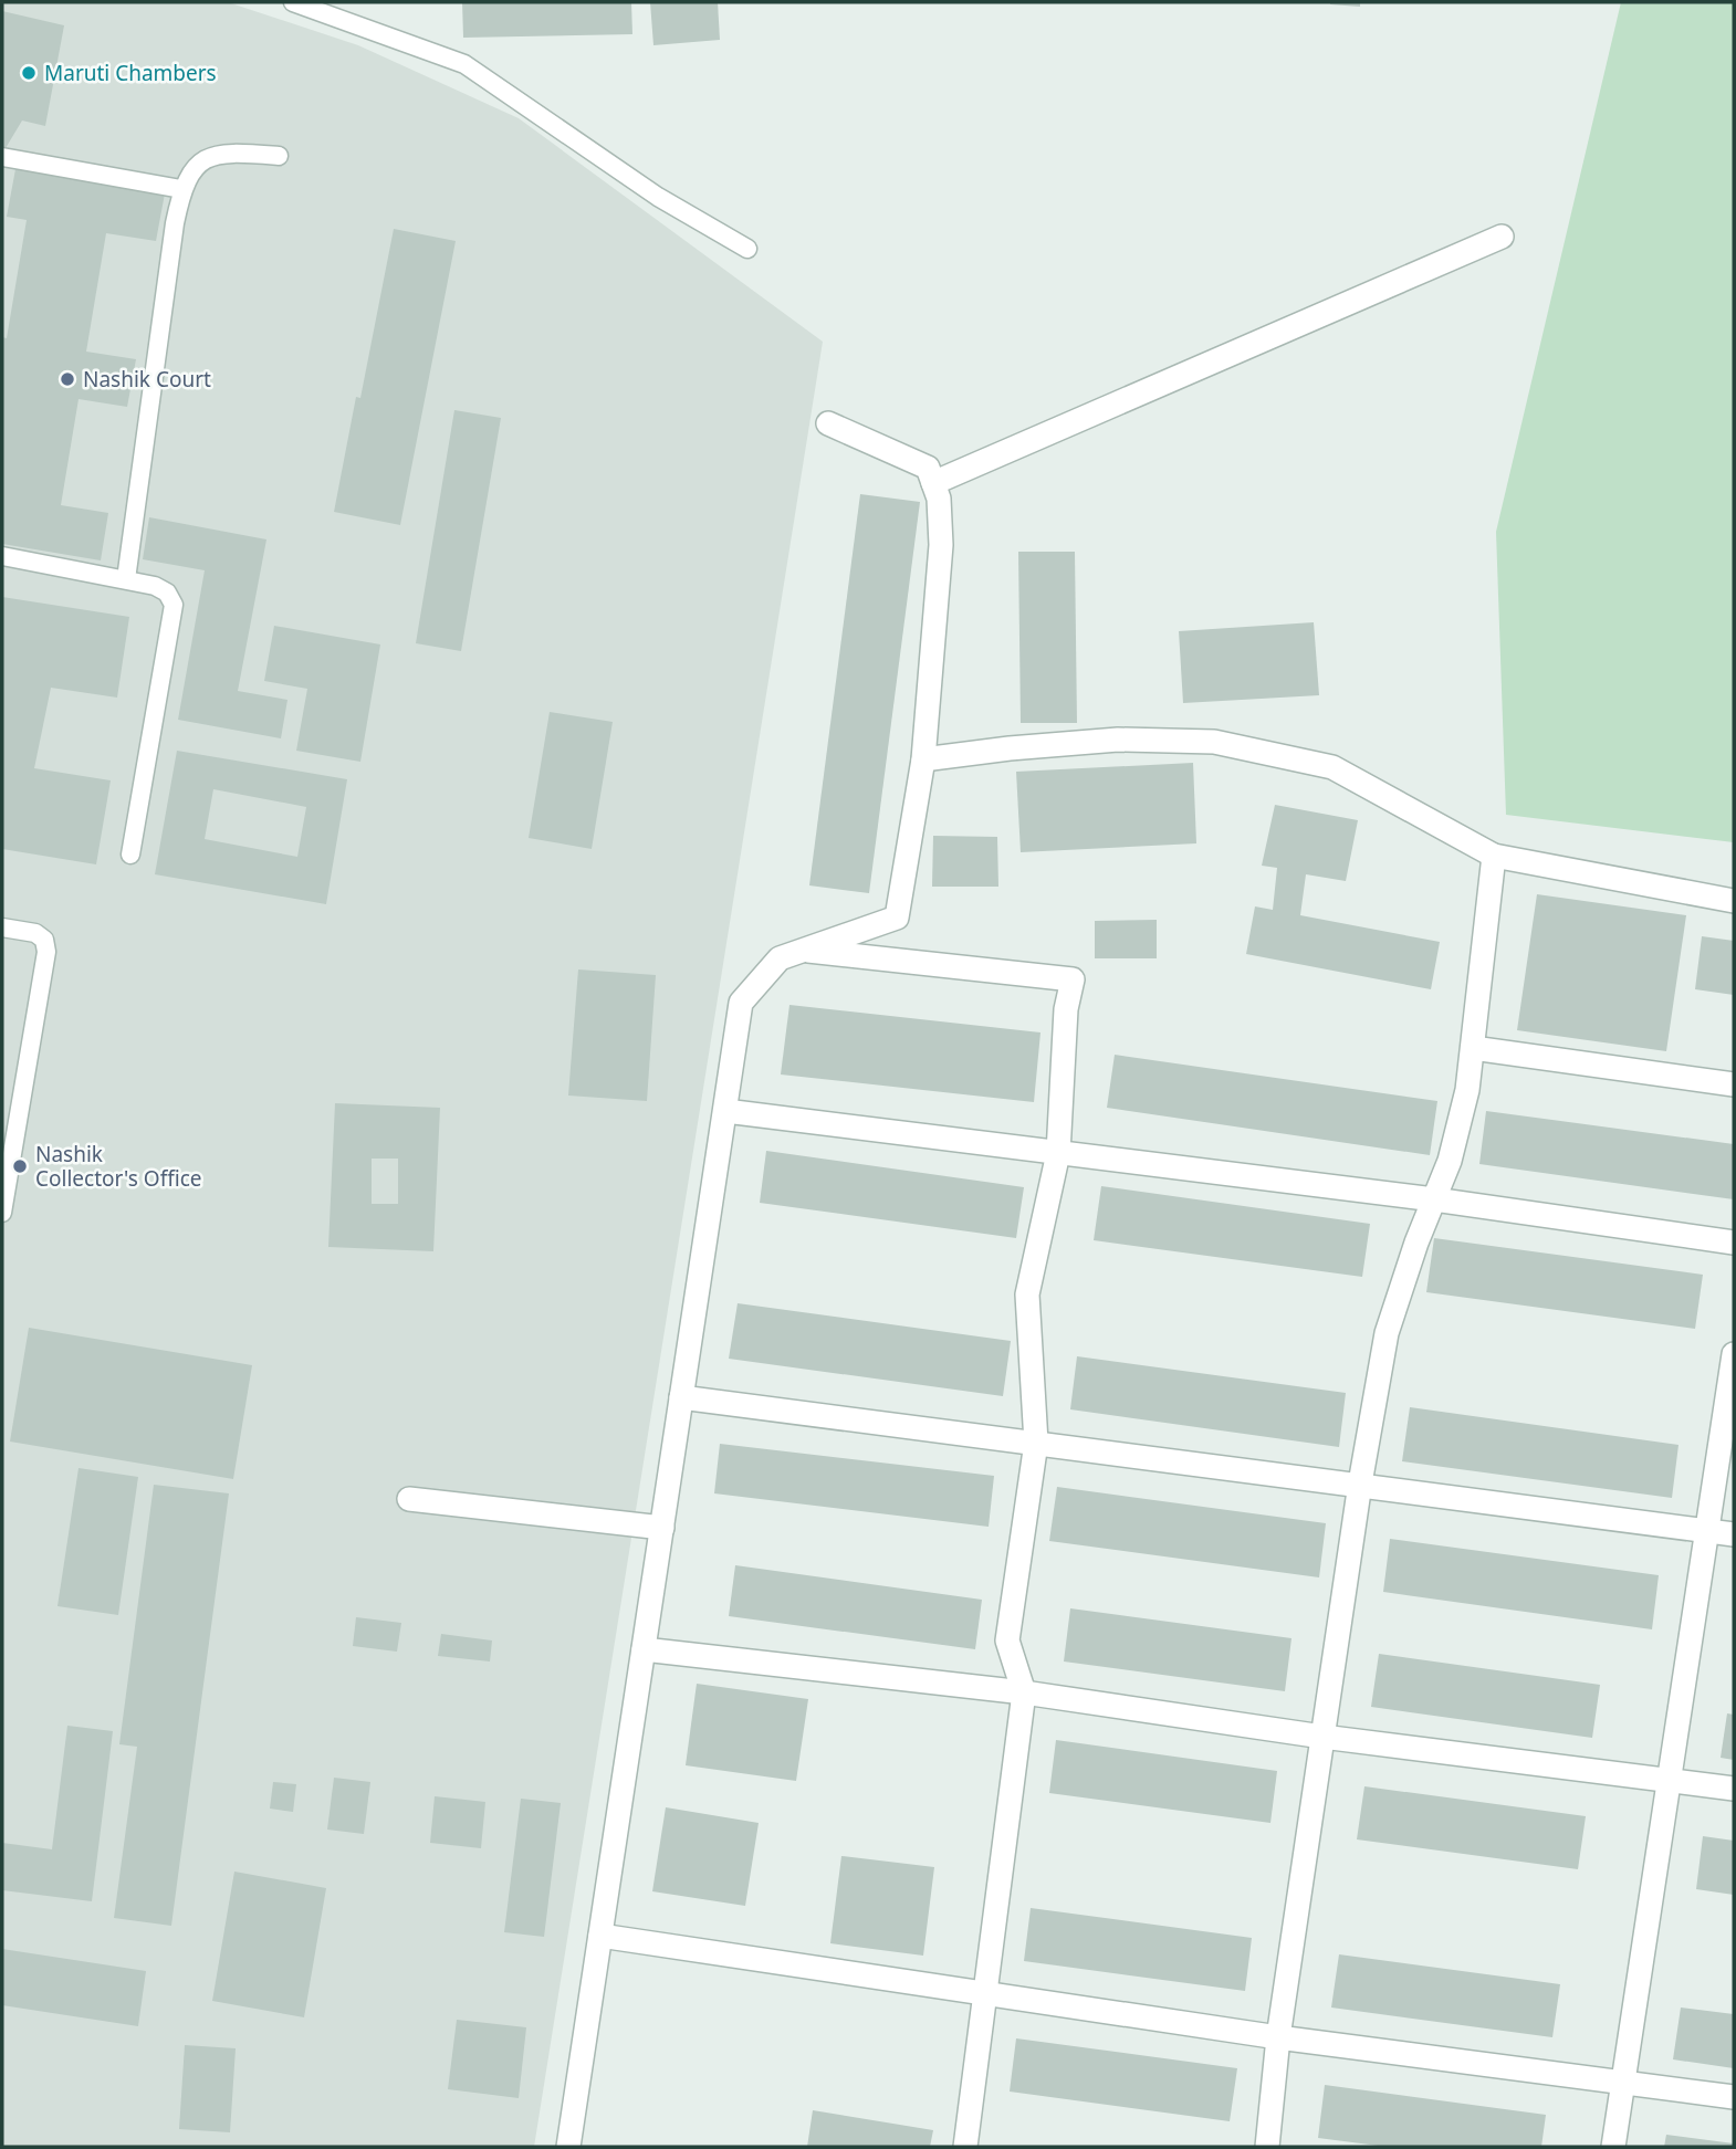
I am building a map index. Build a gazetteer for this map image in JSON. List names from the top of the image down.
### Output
{
  "places": ["Maruti Chambers", "Nashik Court", "Nashik Collector's Office"]
}
